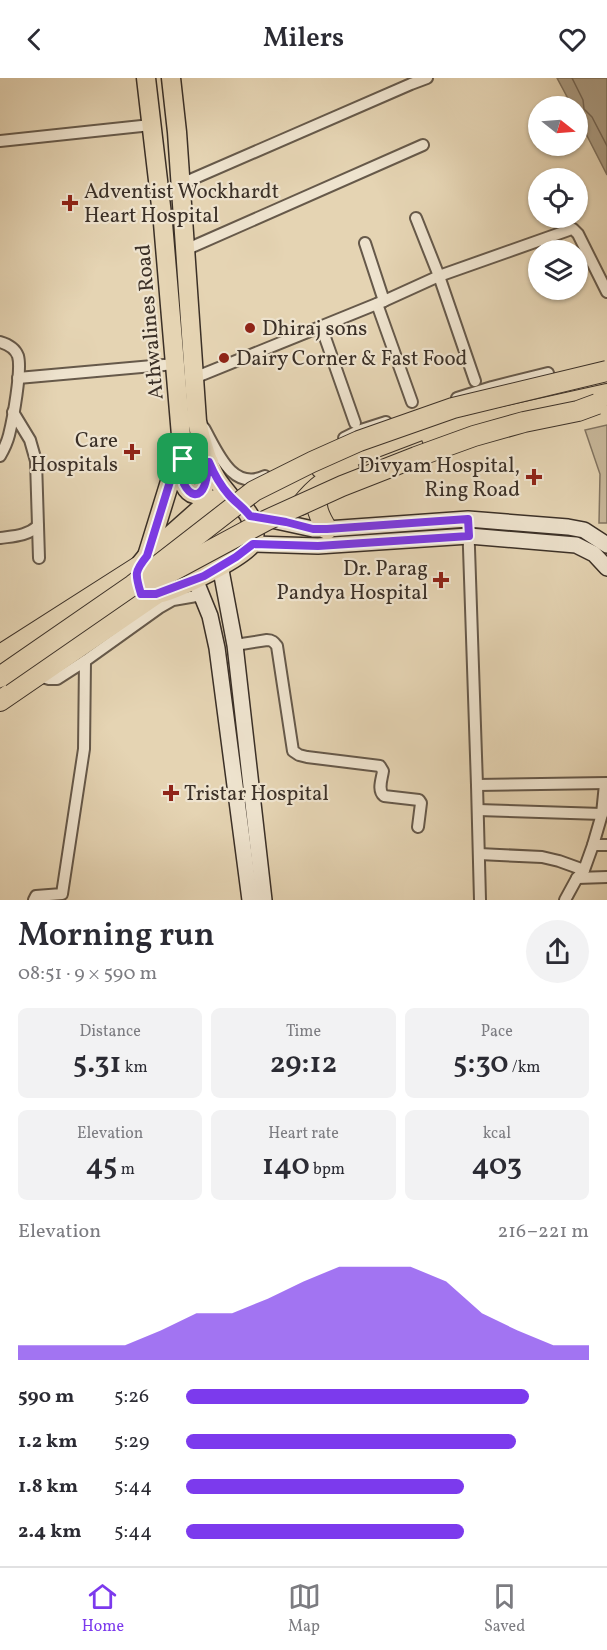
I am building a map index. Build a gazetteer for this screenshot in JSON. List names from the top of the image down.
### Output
{
  "streets": {
    "main road": ["Athwalines Road"]
  },
  "places": {
    "health": [
      "Adventist Wockhardt Heart Hospital",
      "Care Hospitals",
      "Divyam Hospital, Ring Road",
      "Dr. Parag Pandya Hospital",
      "Tristar Hospital"
    ],
    "other": ["Dhiraj sons", "Dairy Corner & Fast Food"]
  },
  "north": "right",
  "page": {
    "header": "Milers",
    "heading": ["Morning run", "08:51 · 9 × 590 m"],
    "stats": [
      ["Distance", "5.31 km"],
      ["Time", "29:12"],
      ["Pace", "5:30 /km"],
      ["Elevation", "45 m"],
      ["Heart rate", "140 bpm"],
      ["kcal", "403"]
    ],
    "chart": ["Elevation", "216–221 m"],
    "list": [
      {
        "name": "590 m",
        "note": "5:26"
      },
      {
        "name": "1.2 km",
        "note": "5:29"
      },
      {
        "name": "1.8 km",
        "note": "5:44"
      },
      {
        "name": "2.4 km",
        "note": "5:44"
      }
    ],
    "tabs": ["Home", "Map", "Saved"]
  }
}
